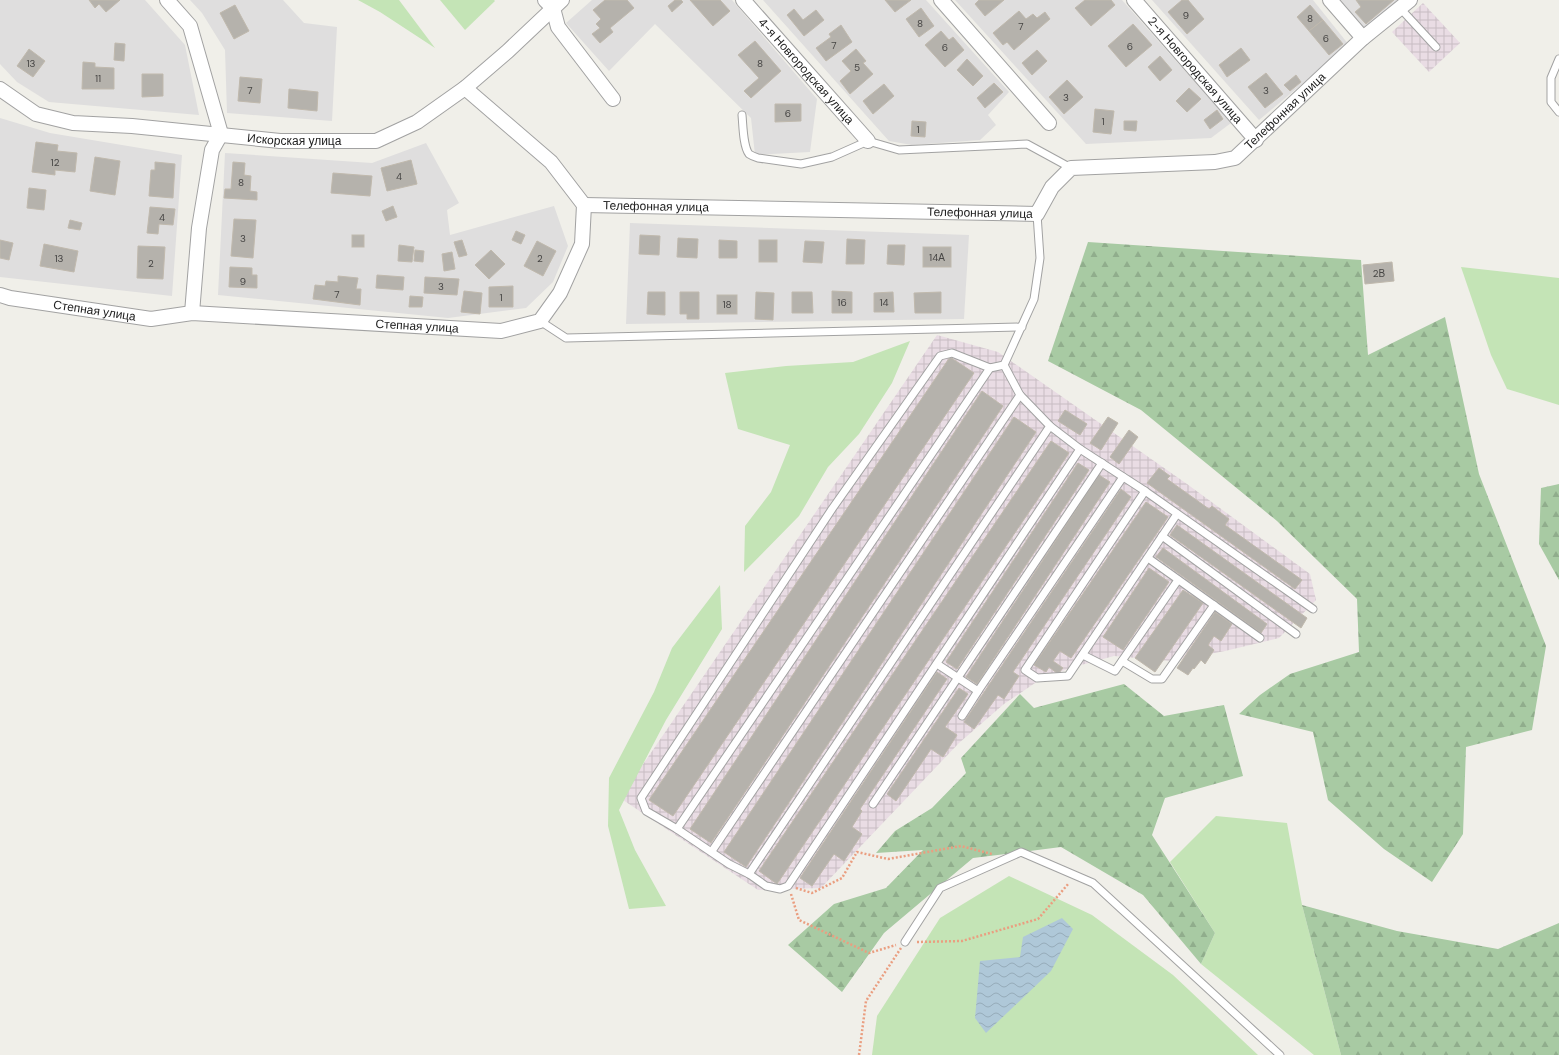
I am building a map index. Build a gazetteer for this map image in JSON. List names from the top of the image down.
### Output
{
  "streets": {
    "street": [
      "2-я Новгородская улица",
      "4-я Новгородская улица",
      "Телефонная улица",
      "Искорская улица",
      "Степная улица"
    ]
  },
  "crossings": [
    ["2-я Новгородская улица", "Телефонная улица"]
  ],
  "house_numbers": [
    "9",
    "8",
    "8",
    "7",
    "6",
    "7",
    "6",
    "6",
    "13",
    "8",
    "5",
    "11",
    "7",
    "3",
    "3",
    "6",
    "1",
    "1",
    "12",
    "4",
    "8",
    "4",
    "3",
    "14А",
    "13",
    "2",
    "2",
    "2В",
    "9",
    "3",
    "7",
    "1",
    "16",
    "14",
    "18"
  ]
}
